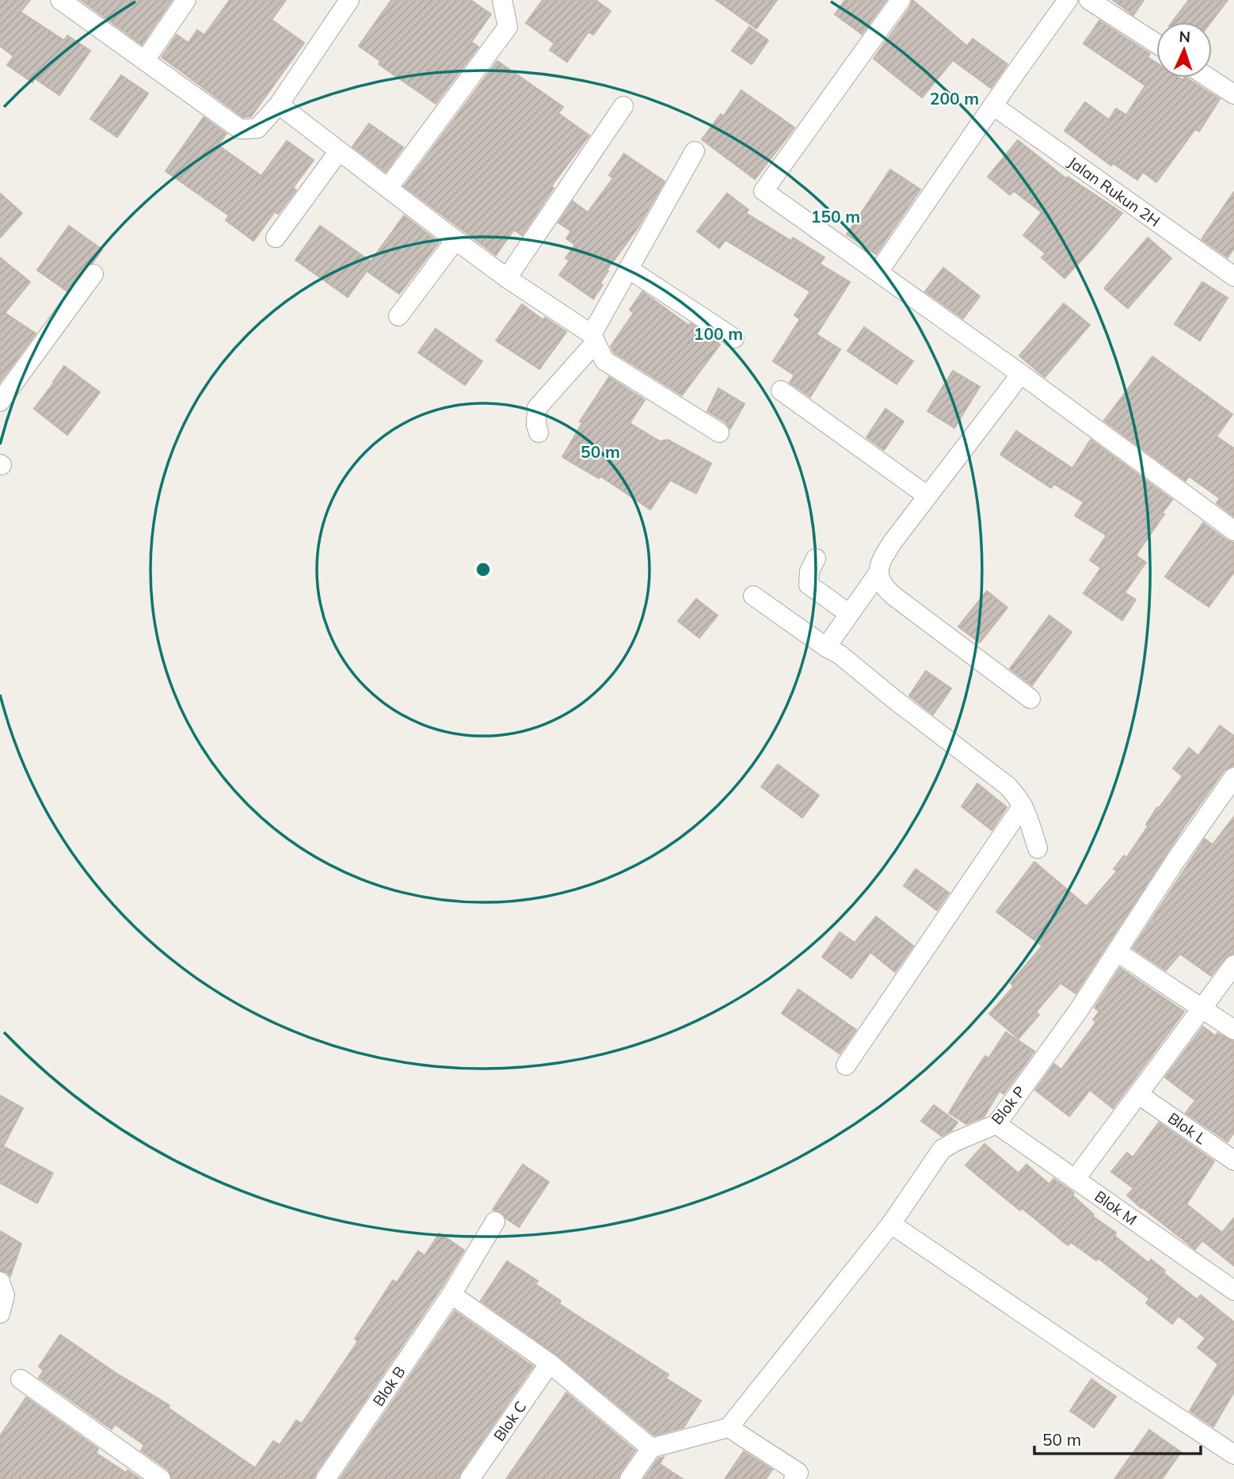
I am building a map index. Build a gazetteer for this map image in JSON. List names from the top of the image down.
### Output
{
  "streets": {
    "street": [
      "Jalan Rukun 2H",
      "Blok P",
      "Blok L",
      "Blok M",
      "Blok B",
      "Blok C"
    ]
  },
  "crossings": [
    ["Blok P", "Blok M"]
  ],
  "scale_bar": "50 m",
  "north": "top",
  "rings": [
    "200 m",
    "150 m",
    "100 m",
    "50 m"
  ]
}
